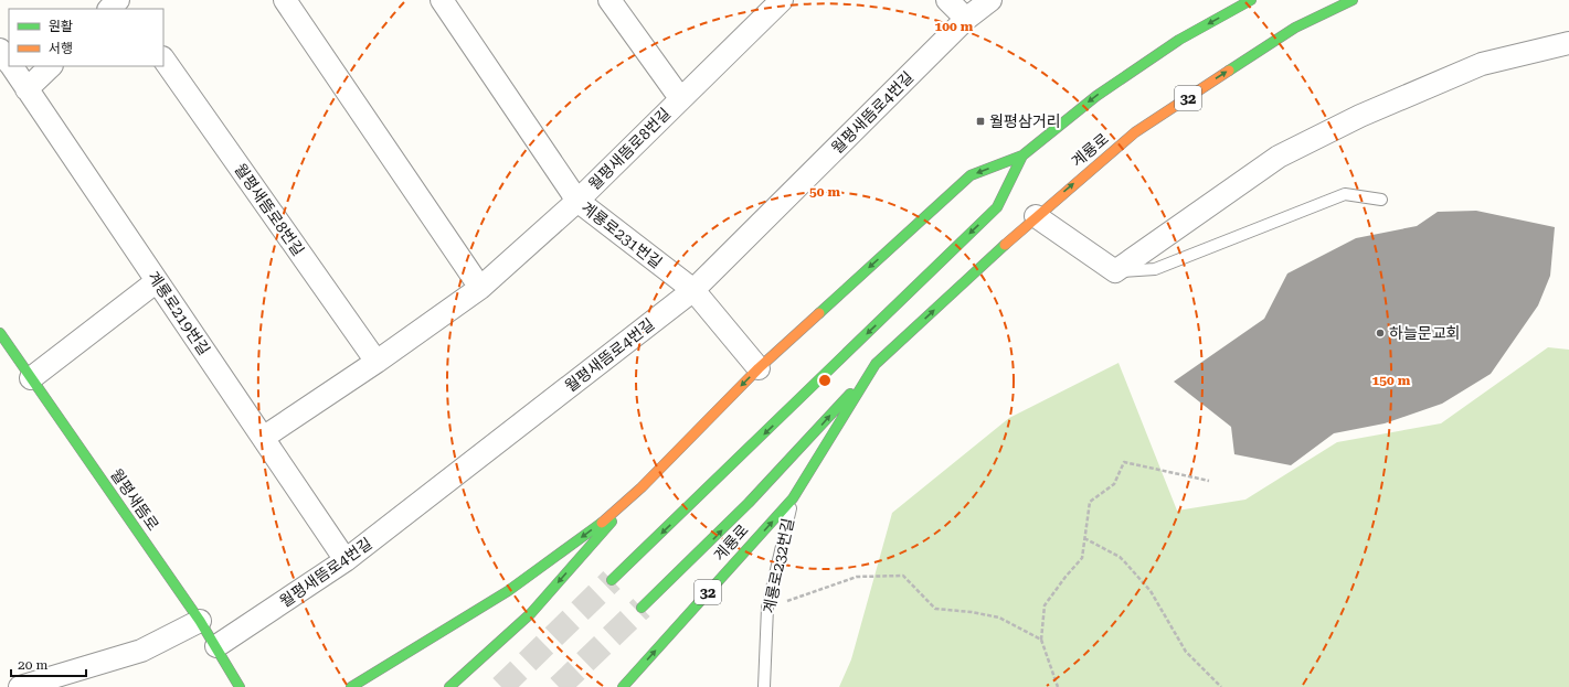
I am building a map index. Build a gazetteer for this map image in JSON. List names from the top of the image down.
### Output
{
  "streets": {
    "main road": ["32", "계룡로", "월평새뜸로"],
    "street": [
      "월평새뜸로4번길",
      "월평새뜸로8번길",
      "계룡로231번길",
      "계룡로219번길"
    ],
    "lane": ["계룡로232번길"]
  },
  "crossings": [
    ["32", "계룡로"],
    ["32", "계룡로232번길"],
    ["월평새뜸로4번길", "계룡로231번길"],
    ["월평새뜸로4번길", "계룡로219번길"],
    ["월평새뜸로4번길", "월평새뜸로"],
    ["월평새뜸로8번길", "계룡로231번길"],
    ["월평새뜸로8번길", "계룡로219번길"],
    ["계룡로", "계룡로232번길"]
  ],
  "places": {
    "transit": ["월평삼거리"],
    "other": ["하늘문교회"]
  },
  "legend": ["원활", "서행"],
  "scale_bar": "20 m",
  "rings": ["100 m", "50 m", "150 m"]
}
